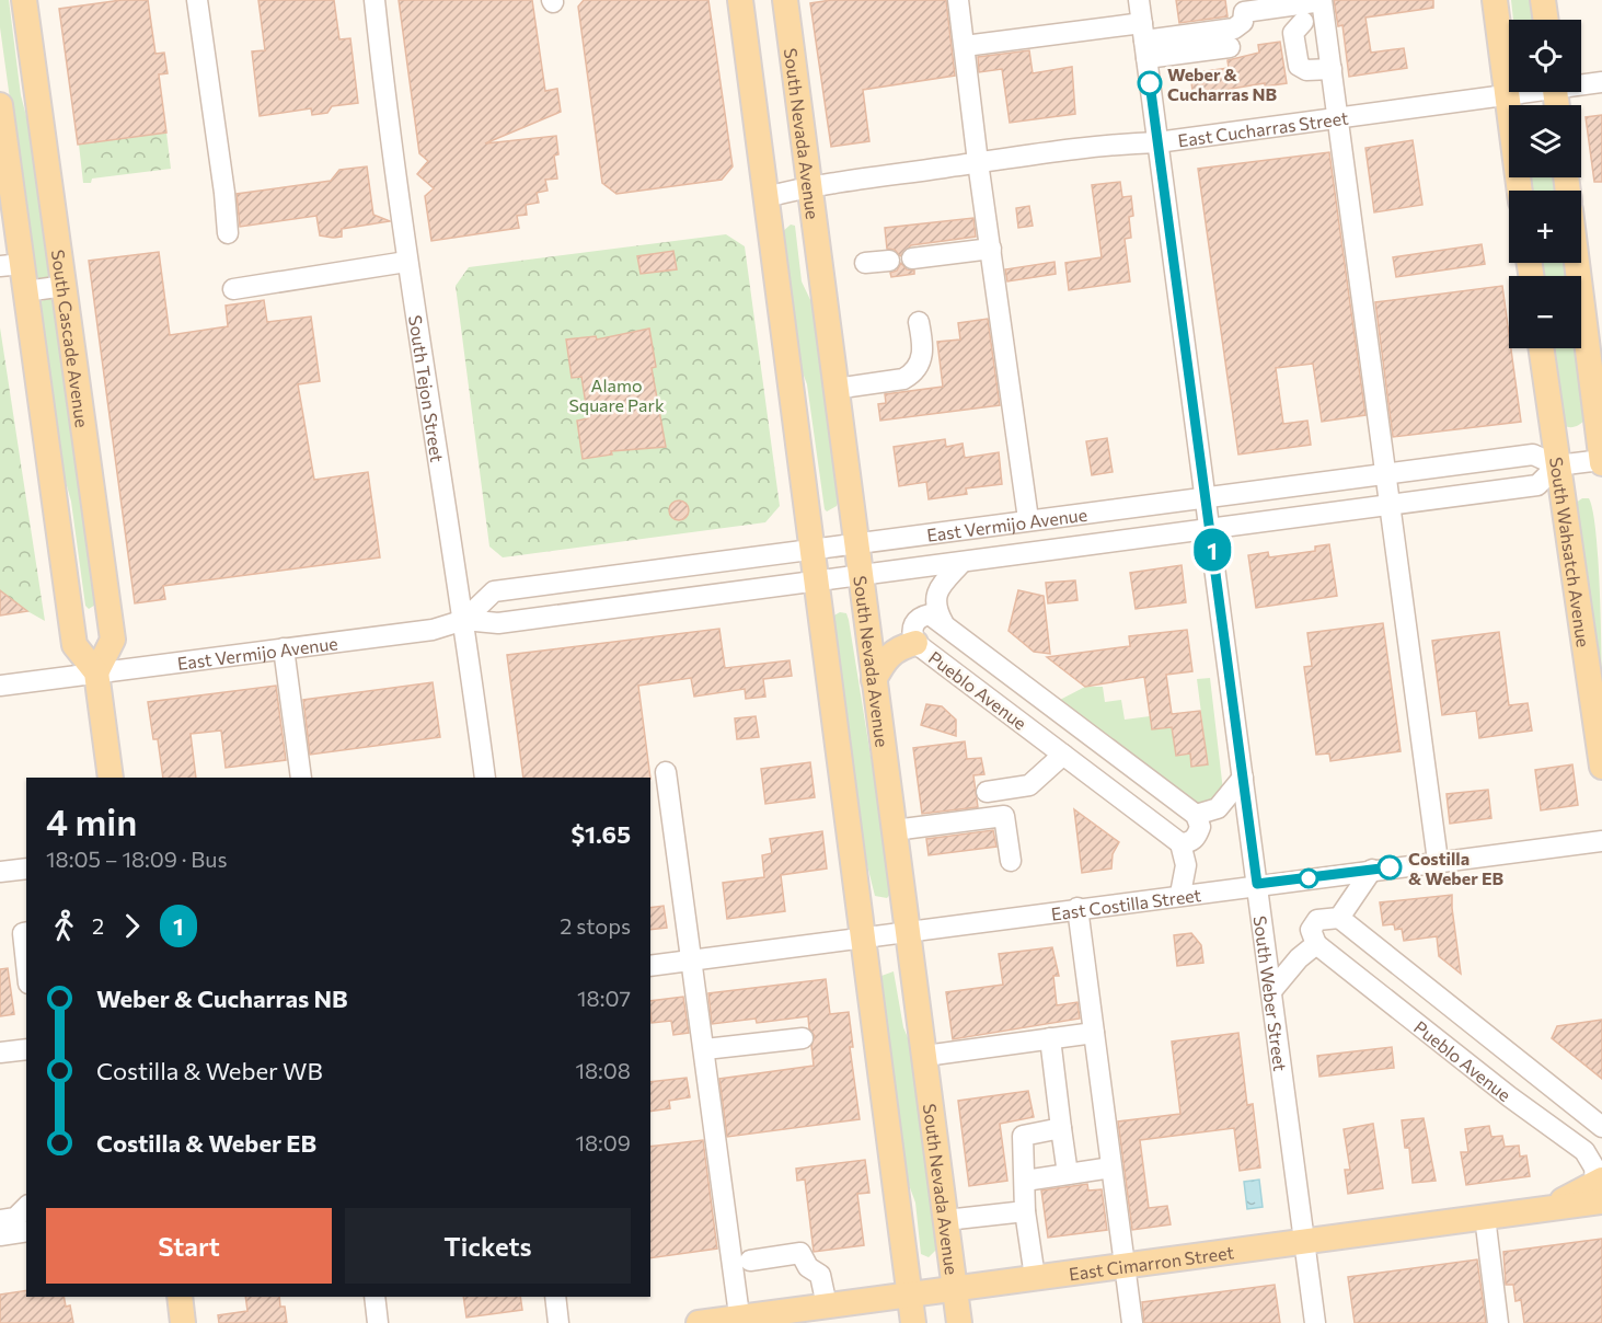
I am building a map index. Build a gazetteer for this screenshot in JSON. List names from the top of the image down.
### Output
{
  "streets": {
    "main road": [
      "South Nevada Avenue",
      "South Cascade Avenue",
      "South Wahsatch Avenue",
      "East Cimarron Street"
    ],
    "street": [
      "East Cucharras Street",
      "South Tejon Street",
      "East Vermijo Avenue",
      "Pueblo Avenue",
      "East Costilla Street",
      "South Weber Street"
    ]
  },
  "crossings": [
    ["East Cucharras Street", "South Nevada Avenue"],
    ["East Cucharras Street", "South Weber Street"],
    ["South Nevada Avenue", "East Vermijo Avenue"],
    ["South Nevada Avenue", "East Costilla Street"],
    ["South Nevada Avenue", "East Cimarron Street"],
    ["South Cascade Avenue", "East Vermijo Avenue"],
    ["South Tejon Street", "East Vermijo Avenue"],
    ["East Vermijo Avenue", "South Wahsatch Avenue"],
    ["East Vermijo Avenue", "South Weber Street"],
    ["Pueblo Avenue", "East Cimarron Street"],
    ["East Costilla Street", "South Weber Street"],
    ["South Weber Street", "East Cimarron Street"]
  ],
  "parks": ["Alamo Square Park"],
  "places": ["Weber & Cucharras NB", "Costilla & Weber EB"],
  "lines": ["bus line 1"],
  "page": {
    "on_map": "1",
    "map_buttons": ["+", "−"],
    "heading": ["4 min", "18:05 – 18:09 · Bus", "$1.65"],
    "legs": ["2", "1", "2 stops"],
    "list": [
      {
        "name": "Weber & Cucharras NB",
        "value": "18:07"
      },
      {
        "name": "Costilla & Weber WB",
        "value": "18:08"
      },
      {
        "name": "Costilla & Weber EB",
        "value": "18:09"
      }
    ],
    "buttons": ["Start", "Tickets"]
  }
}
